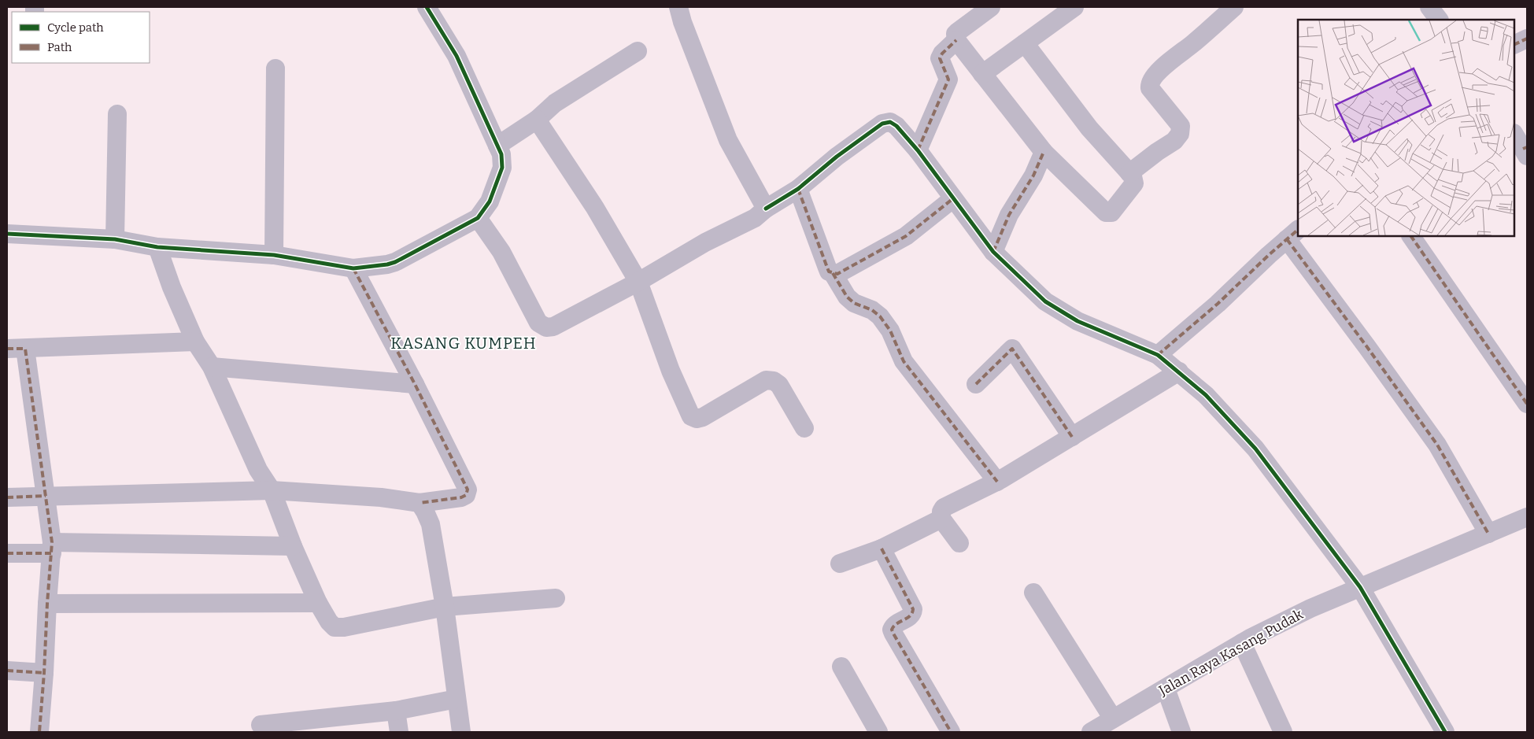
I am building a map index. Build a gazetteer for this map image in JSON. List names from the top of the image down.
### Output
{
  "streets": {
    "street": ["Jalan Raya Kasang Pudak"]
  },
  "districts": ["KASANG KUMPEH"],
  "legend": ["Cycle path", "Path"]
}
